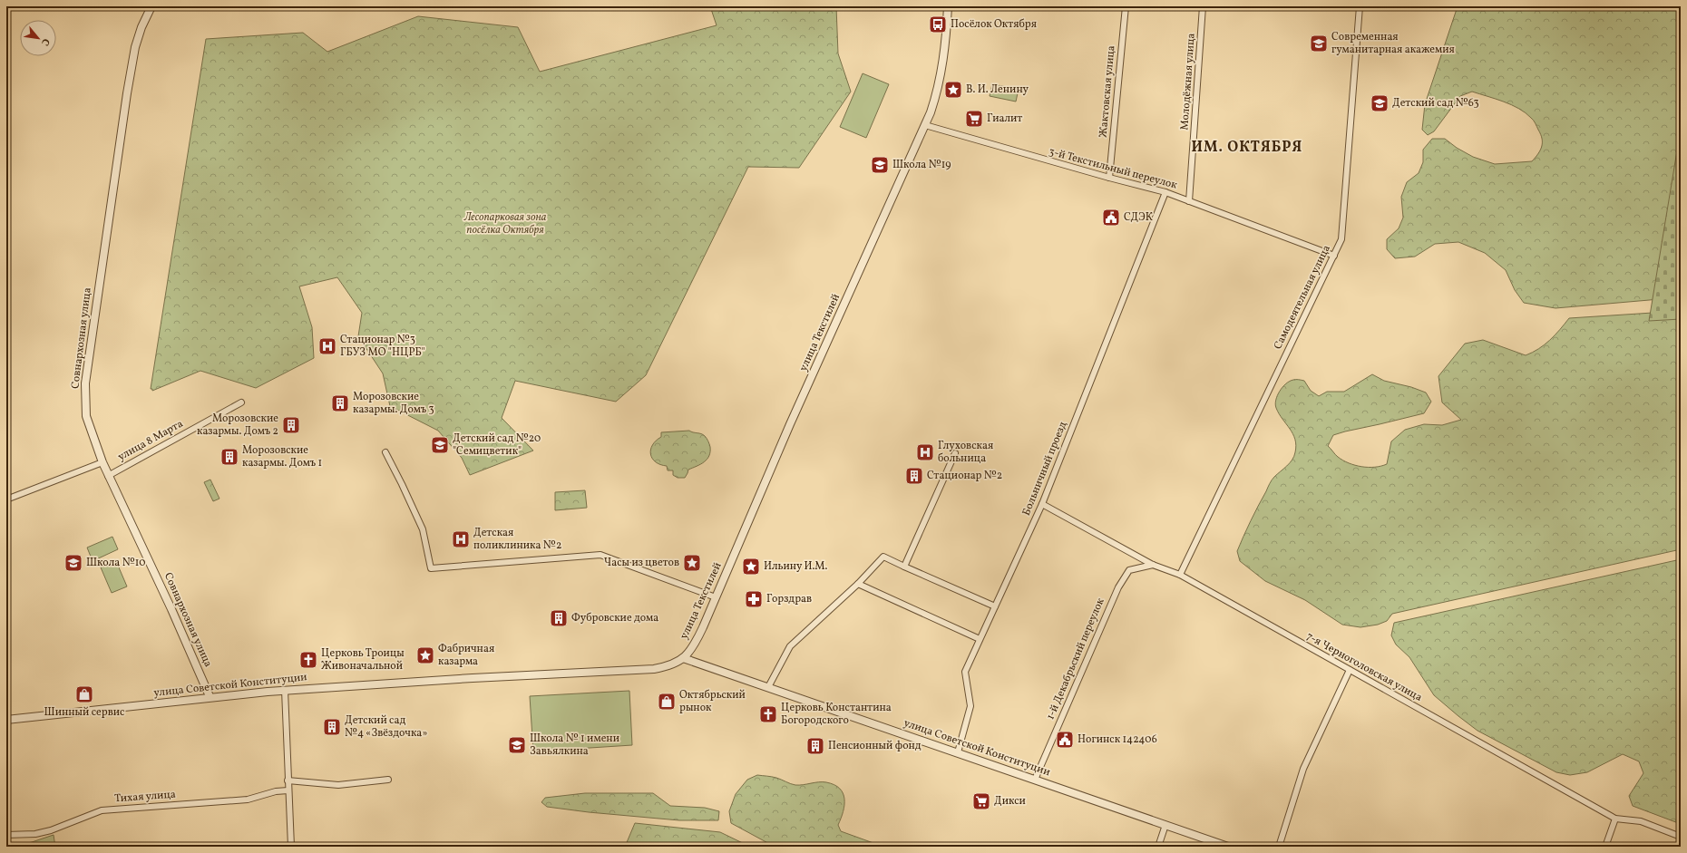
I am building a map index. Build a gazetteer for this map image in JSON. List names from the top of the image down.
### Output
{
  "streets": {
    "street": [
      "Молодёжная улица",
      "Жактовская улица",
      "3-й Текстильный переулок",
      "Самодеятельная улица",
      "улица Текстилей",
      "Совнархозная улица",
      "улица 8 Марта",
      "Больничный проезд",
      "1-й Декабрьский переулок",
      "7-я Черноголовская улица",
      "улица Советской Конституции",
      "Тихая улица"
    ]
  },
  "crossings": [
    ["Молодёжная улица", "3-й Текстильный переулок"],
    ["Жактовская улица", "3-й Текстильный переулок"],
    ["3-й Текстильный переулок", "Самодеятельная улица"],
    ["3-й Текстильный переулок", "улица Текстилей"],
    ["3-й Текстильный переулок", "Больничный проезд"],
    ["Самодеятельная улица", "7-я Черноголовская улица"],
    ["улица Текстилей", "улица Советской Конституции"],
    ["Совнархозная улица", "улица 8 Марта"],
    ["Совнархозная улица", "улица Советской Конституции"],
    ["Больничный проезд", "7-я Черноголовская улица"],
    ["Больничный проезд", "улица Советской Конституции"],
    ["1-й Декабрьский переулок", "7-я Черноголовская улица"],
    ["1-й Декабрьский переулок", "улица Советской Конституции"]
  ],
  "districts": ["ИМ. ОКТЯБРЯ"],
  "parks": ["Лесопарковая зона посёлка Октября"],
  "places": {
    "bus stop": ["Посёлок Октября"],
    "school or university": [
      "Современная гуманитарная акажемия",
      "Детский сад №63",
      "Школа №19",
      "Детский сад №20 \"Семицветик\"",
      "Школа №10",
      "Школа № 1 имени Завьялкина"
    ],
    "place": [
      "В. И. Ленину",
      "Часы из цветов",
      "Ильину И.М.",
      "Фабричная казарма"
    ],
    "supermarket": ["Гиалит", "Дикси"],
    "public building": ["СДЭК", "Ногинск 142406"],
    "hospital": ["Стационар №3 ГБУЗ МО \"НЦРБ\"", "Глуховская больница", "Детская поликлиника №2"],
    "building": [
      "Морозовские казармы. Домъ 3",
      "Морозовские казармы. Домъ 2",
      "Морозовские казармы. Домъ 1",
      "Стационар №2",
      "Фубровские дома",
      "Детский сад №4 «Звёздочка»",
      "Пенсионный фонд"
    ],
    "pharmacy": ["Горздрав"],
    "church": ["Церковь Троицы Живоначальной", "Церковь Константина Богородского"],
    "shop": ["Шинный сервис", "Октябрьский рынок"]
  },
  "north": "bottom right"
}
